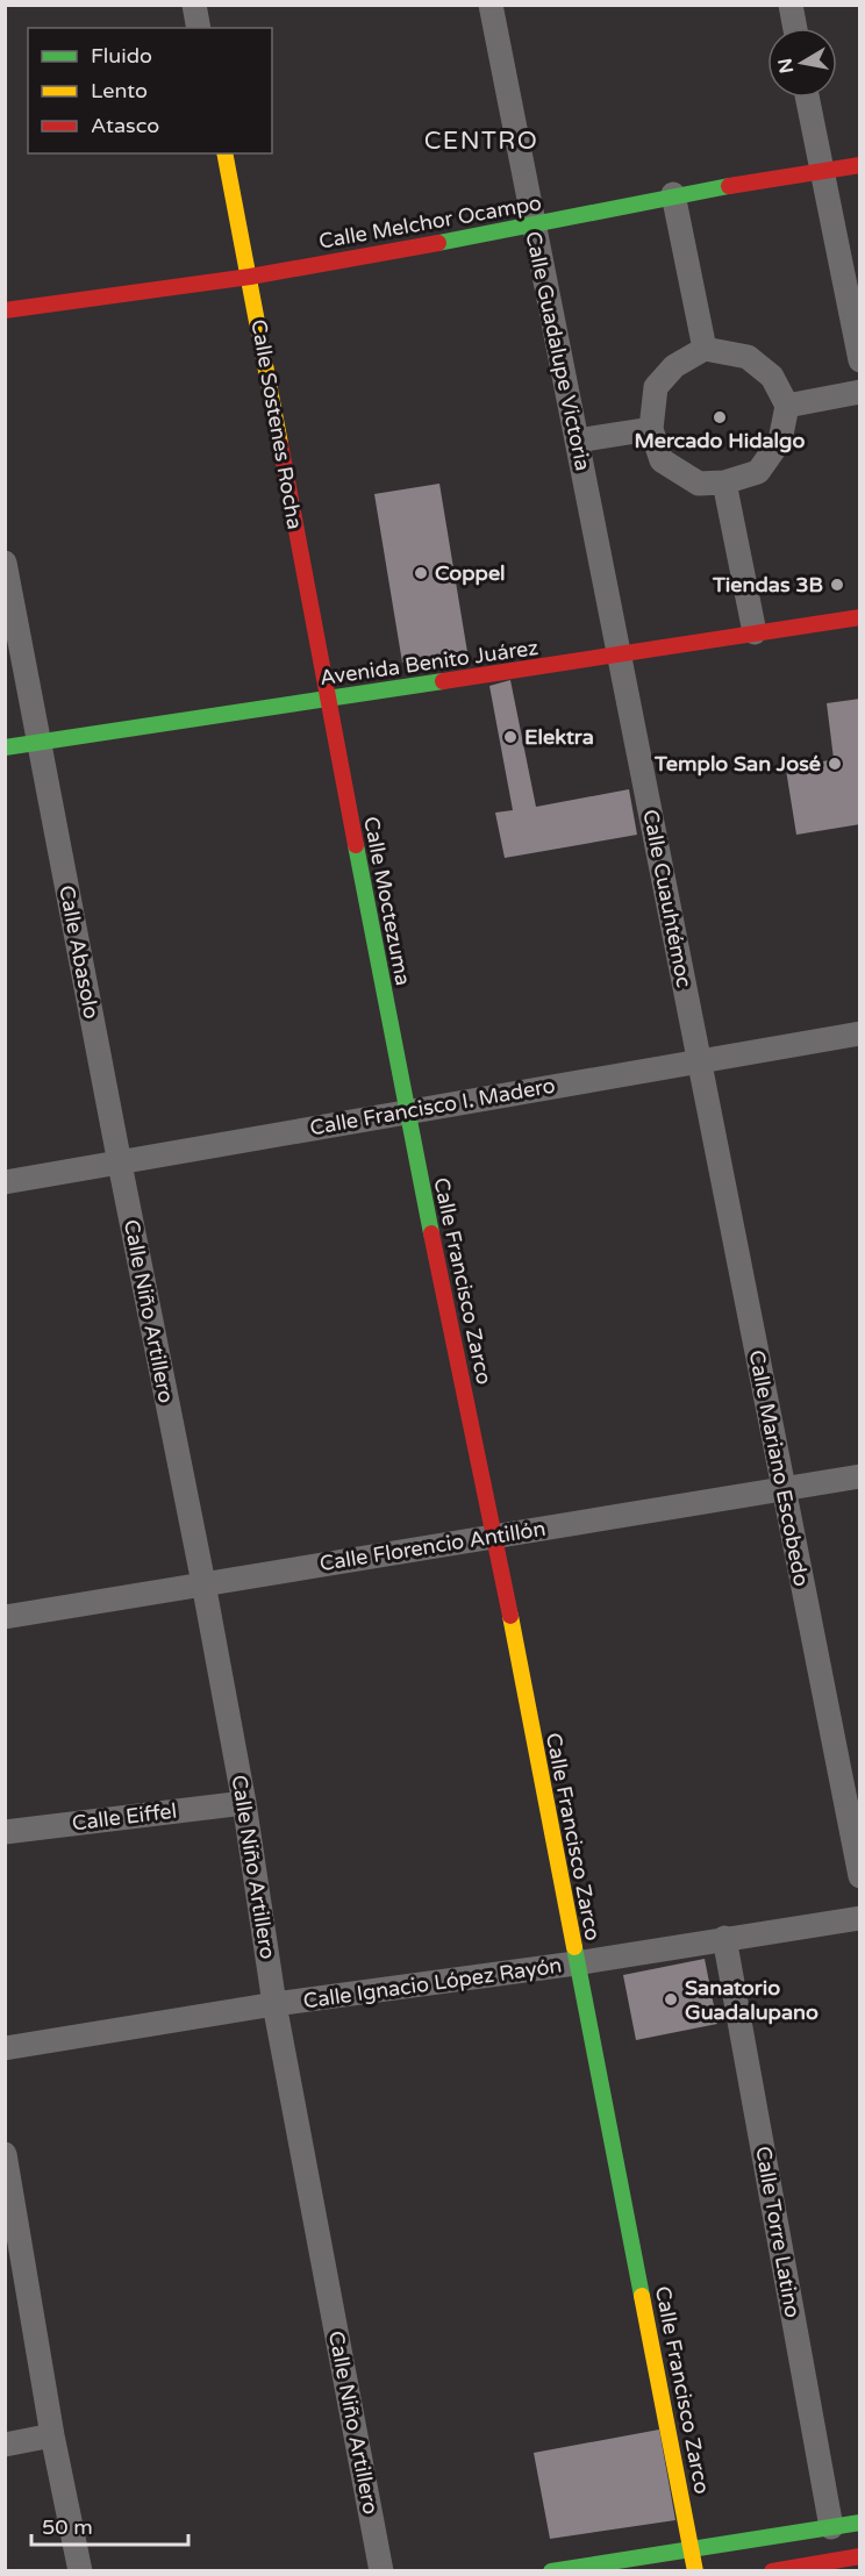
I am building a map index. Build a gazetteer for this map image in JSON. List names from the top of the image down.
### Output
{
  "streets": {
    "street": [
      "Calle Melchor Ocampo",
      "Calle Guadalupe Victoria",
      "Calle Sostenes Rocha",
      "Avenida Benito Juárez",
      "Calle Cuauhtémoc",
      "Calle Moctezuma",
      "Calle Abasolo",
      "Calle Francisco I. Madero",
      "Calle Francisco Zarco",
      "Calle Niño Artillero",
      "Calle Mariano Escobedo",
      "Calle Florencio Antillón",
      "Calle Eiffel",
      "Calle Ignacio López Rayón",
      "Calle Torre Latino"
    ]
  },
  "crossings": [
    ["Calle Melchor Ocampo", "Calle Guadalupe Victoria"],
    ["Calle Melchor Ocampo", "Calle Sostenes Rocha"],
    ["Calle Guadalupe Victoria", "Avenida Benito Juárez"],
    ["Calle Guadalupe Victoria", "Calle Cuauhtémoc"],
    ["Calle Sostenes Rocha", "Avenida Benito Juárez"],
    ["Calle Sostenes Rocha", "Calle Moctezuma"],
    ["Avenida Benito Juárez", "Calle Cuauhtémoc"],
    ["Avenida Benito Juárez", "Calle Moctezuma"],
    ["Avenida Benito Juárez", "Calle Abasolo"],
    ["Calle Cuauhtémoc", "Calle Francisco I. Madero"],
    ["Calle Cuauhtémoc", "Calle Mariano Escobedo"],
    ["Calle Moctezuma", "Calle Francisco I. Madero"],
    ["Calle Moctezuma", "Calle Francisco Zarco"],
    ["Calle Abasolo", "Calle Francisco I. Madero"],
    ["Calle Abasolo", "Calle Niño Artillero"],
    ["Calle Francisco I. Madero", "Calle Francisco Zarco"],
    ["Calle Francisco I. Madero", "Calle Niño Artillero"],
    ["Calle Francisco I. Madero", "Calle Mariano Escobedo"],
    ["Calle Francisco Zarco", "Calle Florencio Antillón"],
    ["Calle Francisco Zarco", "Calle Ignacio López Rayón"],
    ["Calle Niño Artillero", "Calle Florencio Antillón"],
    ["Calle Niño Artillero", "Calle Eiffel"],
    ["Calle Niño Artillero", "Calle Ignacio López Rayón"],
    ["Calle Mariano Escobedo", "Calle Florencio Antillón"],
    ["Calle Ignacio López Rayón", "Calle Torre Latino"]
  ],
  "districts": ["CENTRO"],
  "places": [
    "Mercado Hidalgo",
    "Coppel",
    "Tiendas 3B",
    "Elektra",
    "Templo San José",
    "Sanatorio Guadalupano"
  ],
  "legend": ["Fluido", "Lento", "Atasco"],
  "scale_bar": "50 m",
  "north": "left"
}
